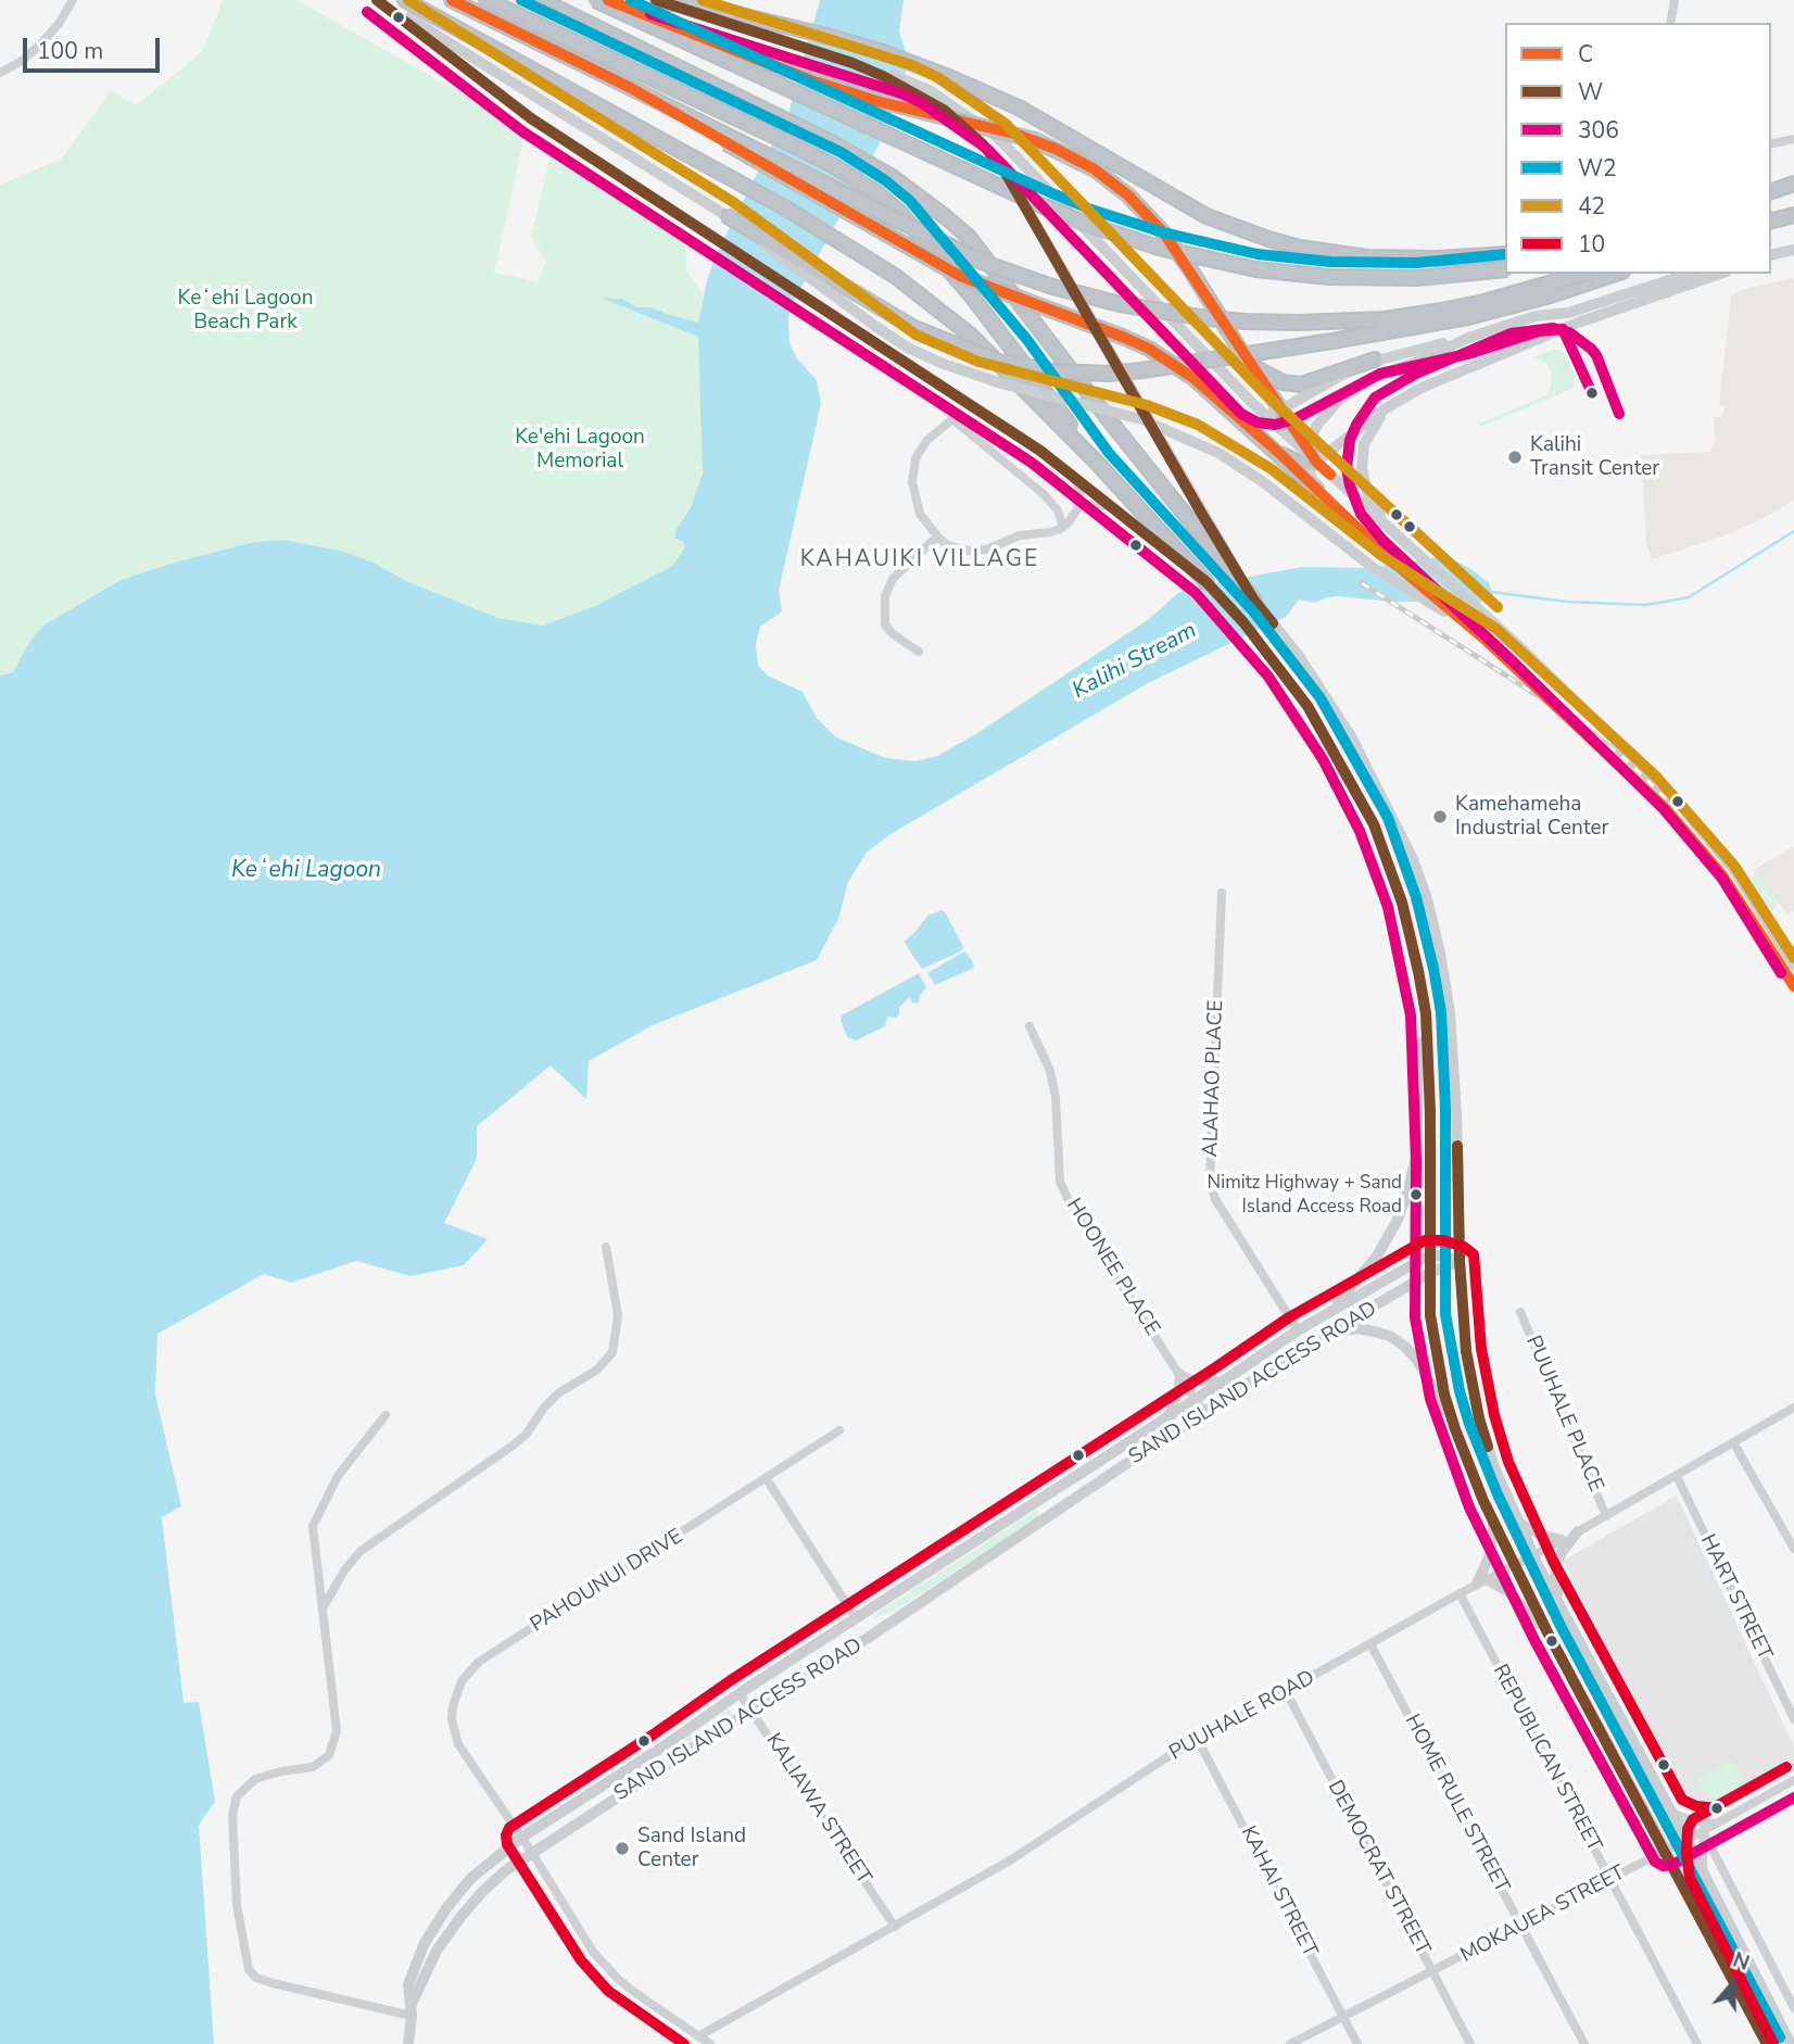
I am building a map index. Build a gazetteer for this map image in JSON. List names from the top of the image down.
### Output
{
  "streets": {
    "main road": ["SAND ISLAND ACCESS ROAD"],
    "street": [
      "ALAHAO PLACE",
      "HOONEE PLACE",
      "PUUHALE PLACE",
      "PAHOUNUI DRIVE",
      "HART STREET",
      "PUUHALE ROAD",
      "REPUBLICAN STREET",
      "HOME RULE STREET",
      "KALIAWA STREET",
      "DEMOCRAT STREET",
      "KAHAI STREET",
      "MOKAUEA STREET"
    ]
  },
  "crossings": [
    ["ALAHAO PLACE", "SAND ISLAND ACCESS ROAD"],
    ["HOONEE PLACE", "SAND ISLAND ACCESS ROAD"],
    ["SAND ISLAND ACCESS ROAD", "PAHOUNUI DRIVE"],
    ["SAND ISLAND ACCESS ROAD", "KALIAWA STREET"],
    ["PUUHALE PLACE", "PUUHALE ROAD"],
    ["PAHOUNUI DRIVE", "PUUHALE ROAD"],
    ["HART STREET", "PUUHALE ROAD"],
    ["PUUHALE ROAD", "REPUBLICAN STREET"],
    ["PUUHALE ROAD", "HOME RULE STREET"],
    ["PUUHALE ROAD", "KALIAWA STREET"],
    ["PUUHALE ROAD", "DEMOCRAT STREET"],
    ["PUUHALE ROAD", "KAHAI STREET"],
    ["REPUBLICAN STREET", "MOKAUEA STREET"],
    ["HOME RULE STREET", "MOKAUEA STREET"],
    ["DEMOCRAT STREET", "MOKAUEA STREET"],
    ["KAHAI STREET", "MOKAUEA STREET"]
  ],
  "districts": ["KAHAUIKI VILLAGE"],
  "water": ["Kalihi Stream", "Keʻehi Lagoon"],
  "parks": ["Keʻehi Lagoon Beach Park", "Ke'ehi Lagoon Memorial"],
  "places": [
    "Kalihi Transit Center",
    "Kamehameha Industrial Center",
    "Nimitz Highway + Sand Island Access Road",
    "Sand Island Center"
  ],
  "lines": [
    "transit line C",
    "transit line W",
    "transit line W2",
    "transit line 42",
    "transit line 306",
    "transit line 10"
  ],
  "legend": [
    "C",
    "W",
    "306",
    "W2",
    "42",
    "10"
  ],
  "scale_bar": "100 m",
  "north": "top"
}
